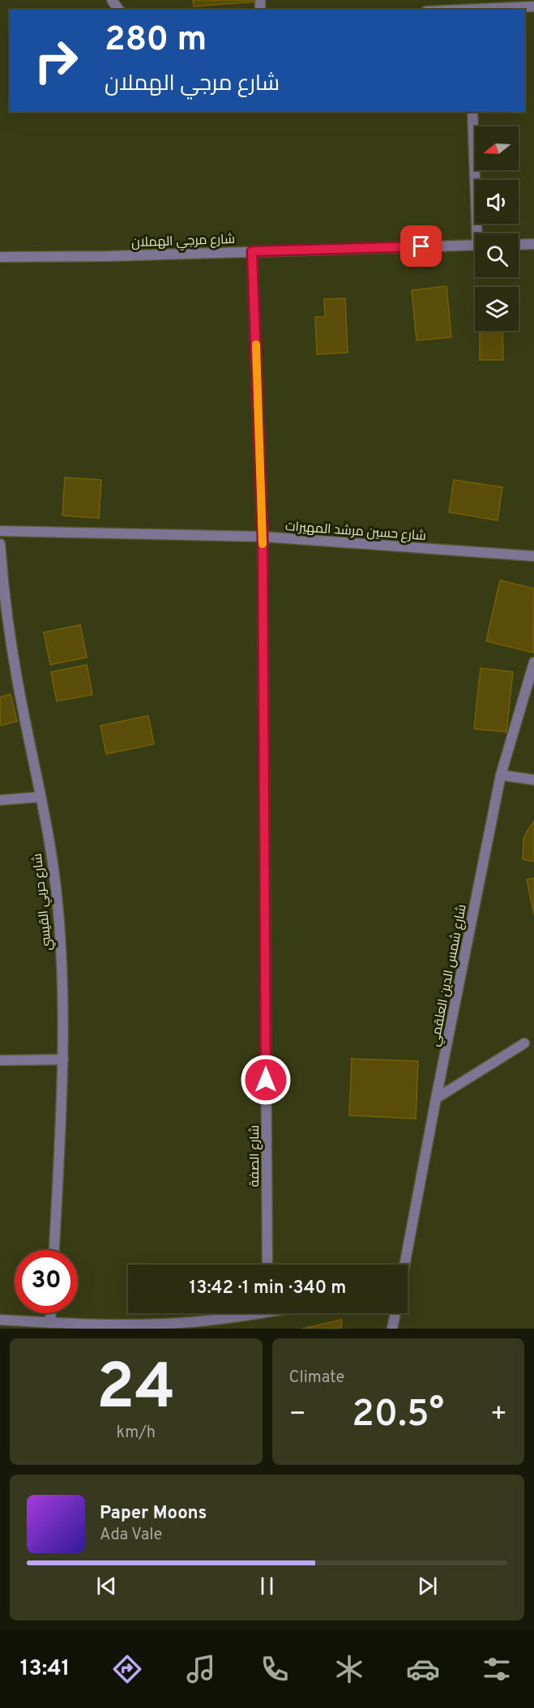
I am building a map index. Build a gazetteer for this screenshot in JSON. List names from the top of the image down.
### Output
{
  "streets": {
    "street": [
      "شارع مرجي الهملان",
      "شارع حسين مرشد المهيرات",
      "شارع حربي القيسي",
      "شارع شمس الدين العلقمي",
      "شارع الصفة"
    ]
  },
  "crossings": [
    ["شارع مرجي الهملان", "شارع الصفة"],
    ["شارع حسين مرشد المهيرات", "شارع الصفة"]
  ],
  "north": "left",
  "page": {
    "turn": ["280 m", "شارع مرجي الهملان"],
    "limit": "30",
    "trip": "13:42 · 1 min · 340 m",
    "tile": [
      ["24", "km/h"],
      "Climate"
    ],
    "heat": ["−", "20.5°", "+"],
    "song": ["Paper Moons", "Ada Vale"],
    "tabs": "13:41"
  }
}
